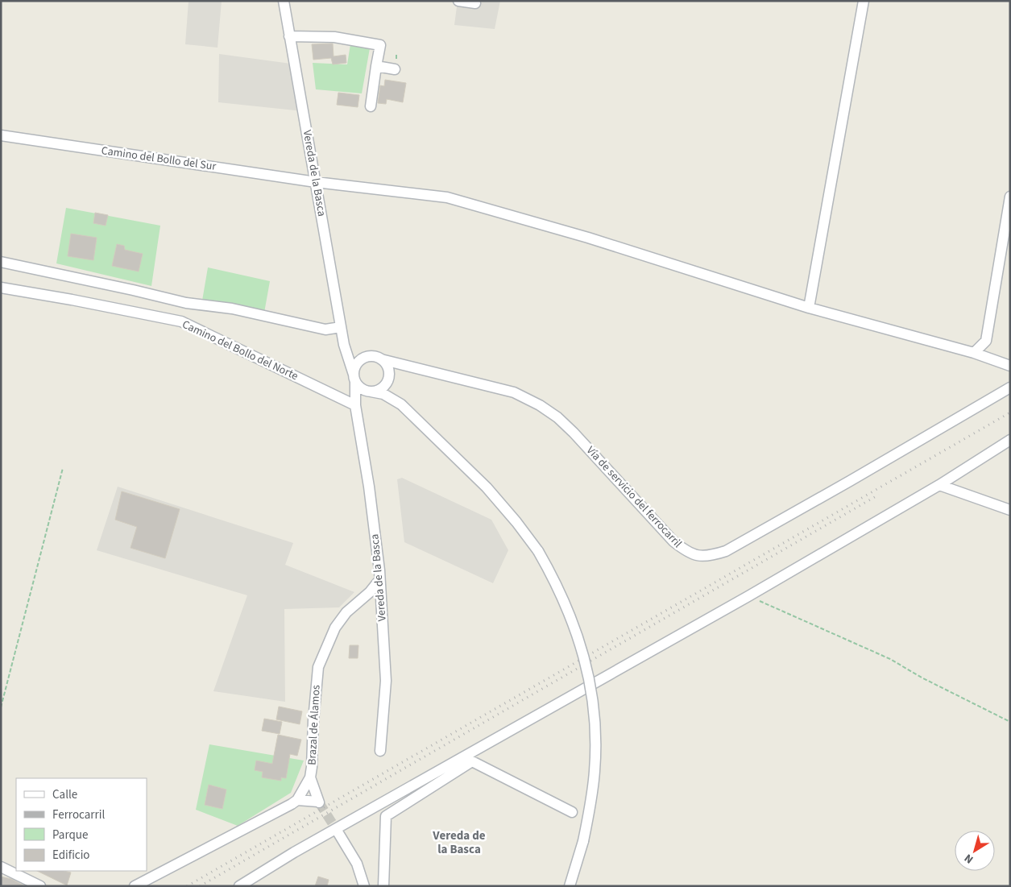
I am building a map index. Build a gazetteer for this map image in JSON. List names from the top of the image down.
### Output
{
  "streets": {
    "street": [
      "Camino del Bollo del Sur",
      "Vereda de la Basca",
      "Camino del Bollo del Norte",
      "Vía de servicio del ferrocarril",
      "Brazal de Álamos"
    ]
  },
  "crossings": [
    ["Camino del Bollo del Sur", "Vereda de la Basca"],
    ["Vereda de la Basca", "Camino del Bollo del Norte"],
    ["Vereda de la Basca", "Vía de servicio del ferrocarril"],
    ["Vereda de la Basca", "Brazal de Álamos"]
  ],
  "districts": ["Vereda de la Basca"],
  "legend": [
    "Calle",
    "Ferrocarril",
    "Parque",
    "Edificio"
  ],
  "north": "bottom left"
}
